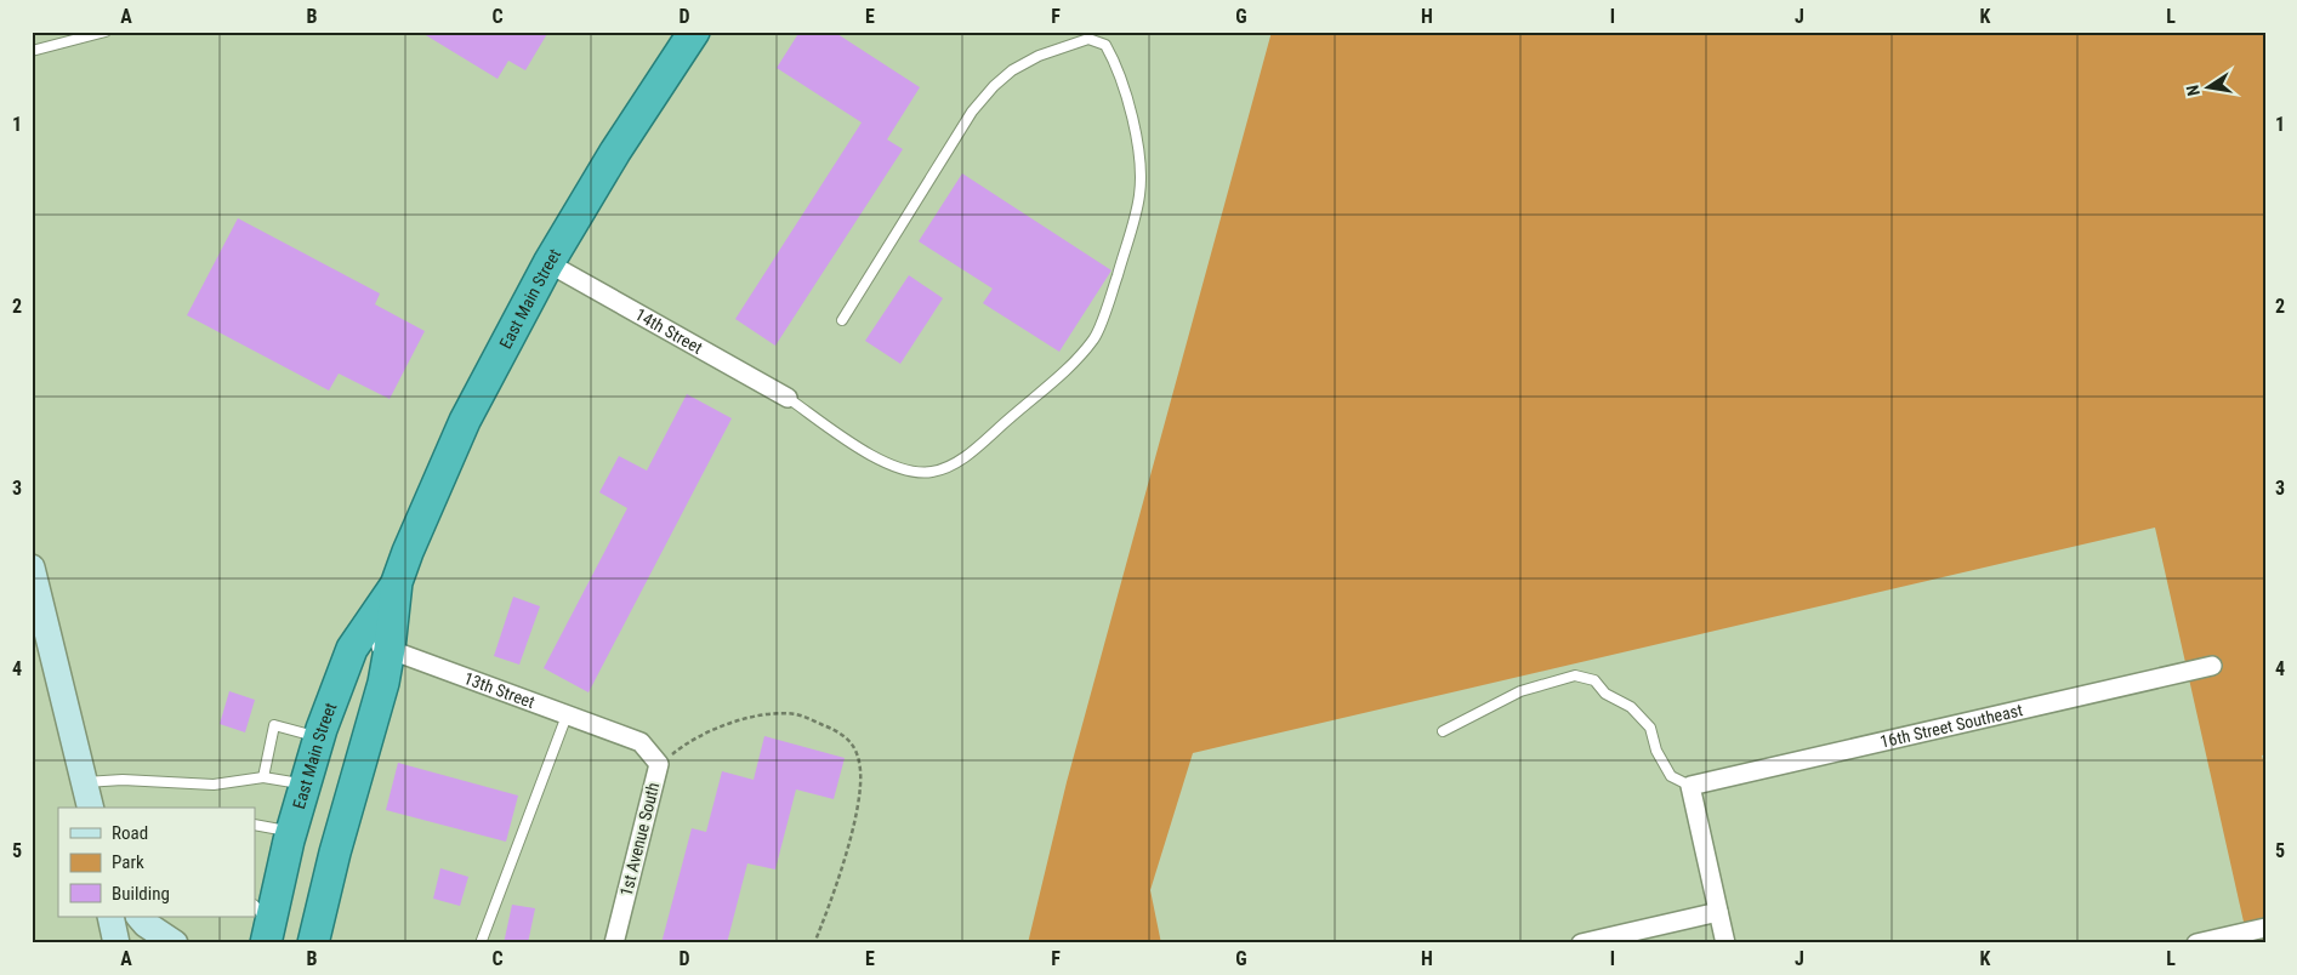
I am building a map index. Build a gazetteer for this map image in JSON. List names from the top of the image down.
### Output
{
  "streets": {
    "highway": ["East Main Street"],
    "street": [
      "14th Street",
      "13th Street",
      "16th Street Southeast",
      "1st Avenue South"
    ]
  },
  "crossings": [
    ["East Main Street", "14th Street"],
    ["East Main Street", "13th Street"],
    ["13th Street", "1st Avenue South"]
  ],
  "legend": ["Road", "Park", "Building"],
  "north": "left",
  "grid": {
    "columns": [
      "A",
      "B",
      "C",
      "D",
      "E",
      "F",
      "G",
      "H",
      "I",
      "J",
      "K",
      "L"
    ],
    "rows": [
      "1",
      "2",
      "3",
      "4",
      "5"
    ]
  }
}
